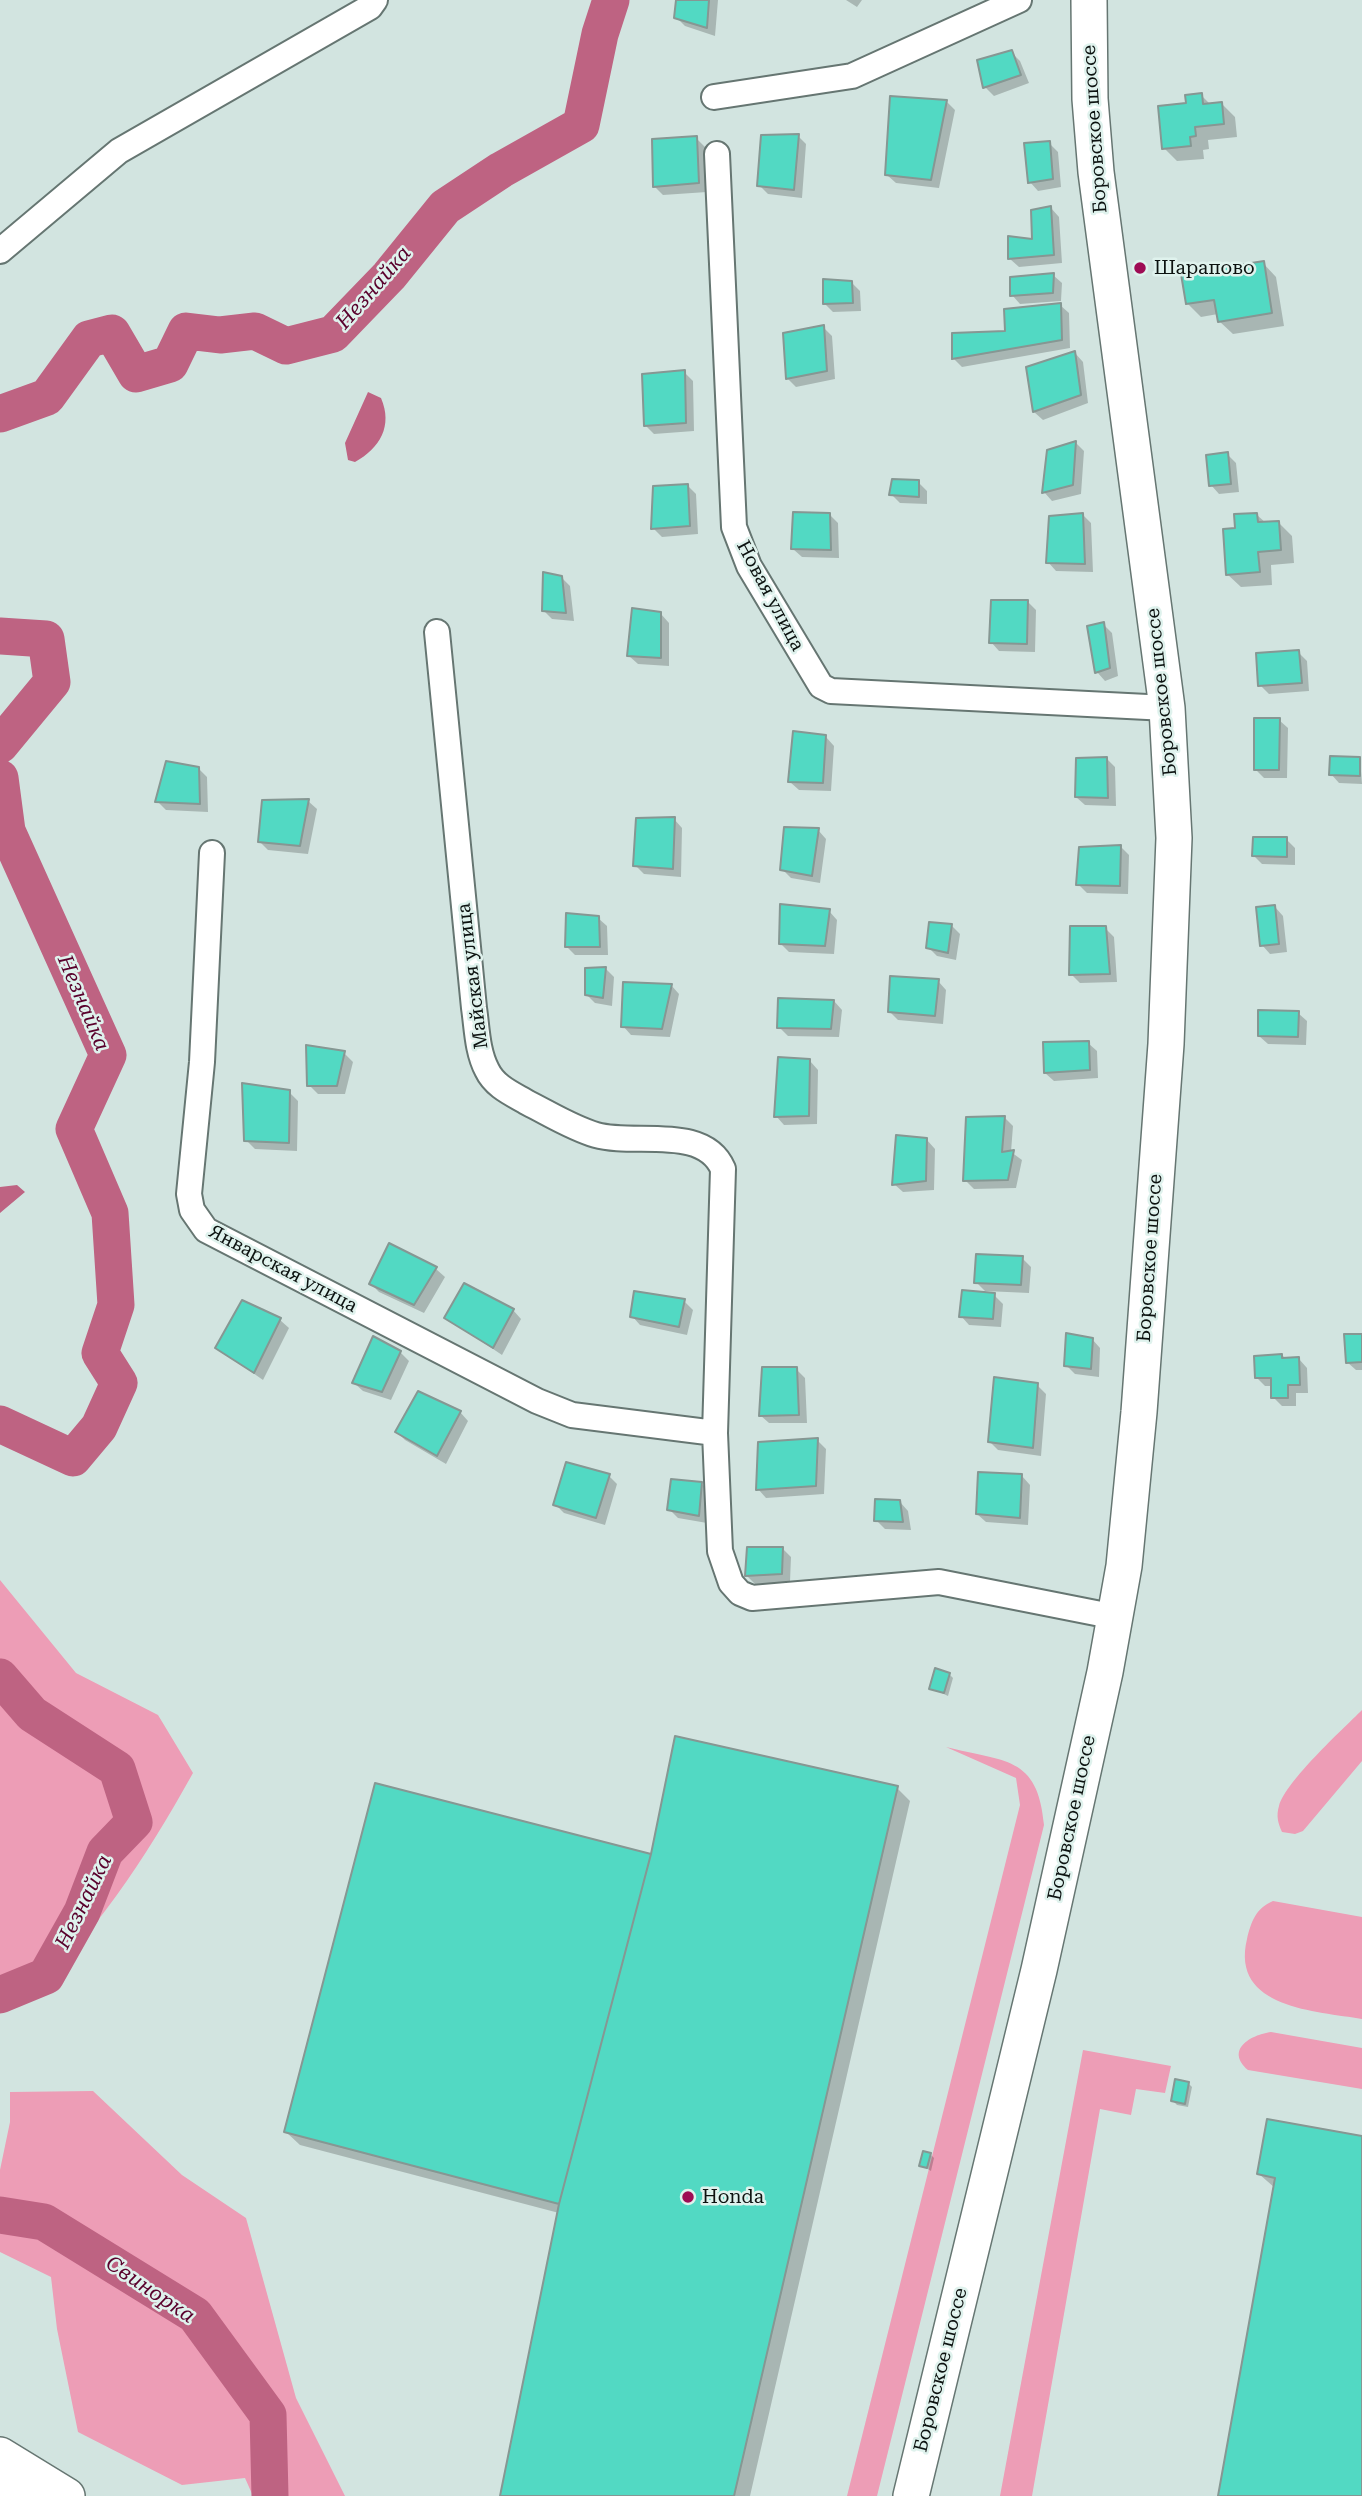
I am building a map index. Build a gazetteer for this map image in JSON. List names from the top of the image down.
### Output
{
  "streets": {
    "main road": ["Боровское шоссе"],
    "street": ["Новая улица", "Майская улица", "Январская улица"]
  },
  "crossings": [
    ["Боровское шоссе", "Новая улица"],
    ["Боровское шоссе", "Майская улица"],
    ["Майская улица", "Январская улица"]
  ],
  "water": ["Незнайка", "Свинорка"],
  "places": ["Шарапово", "Honda"]
}
